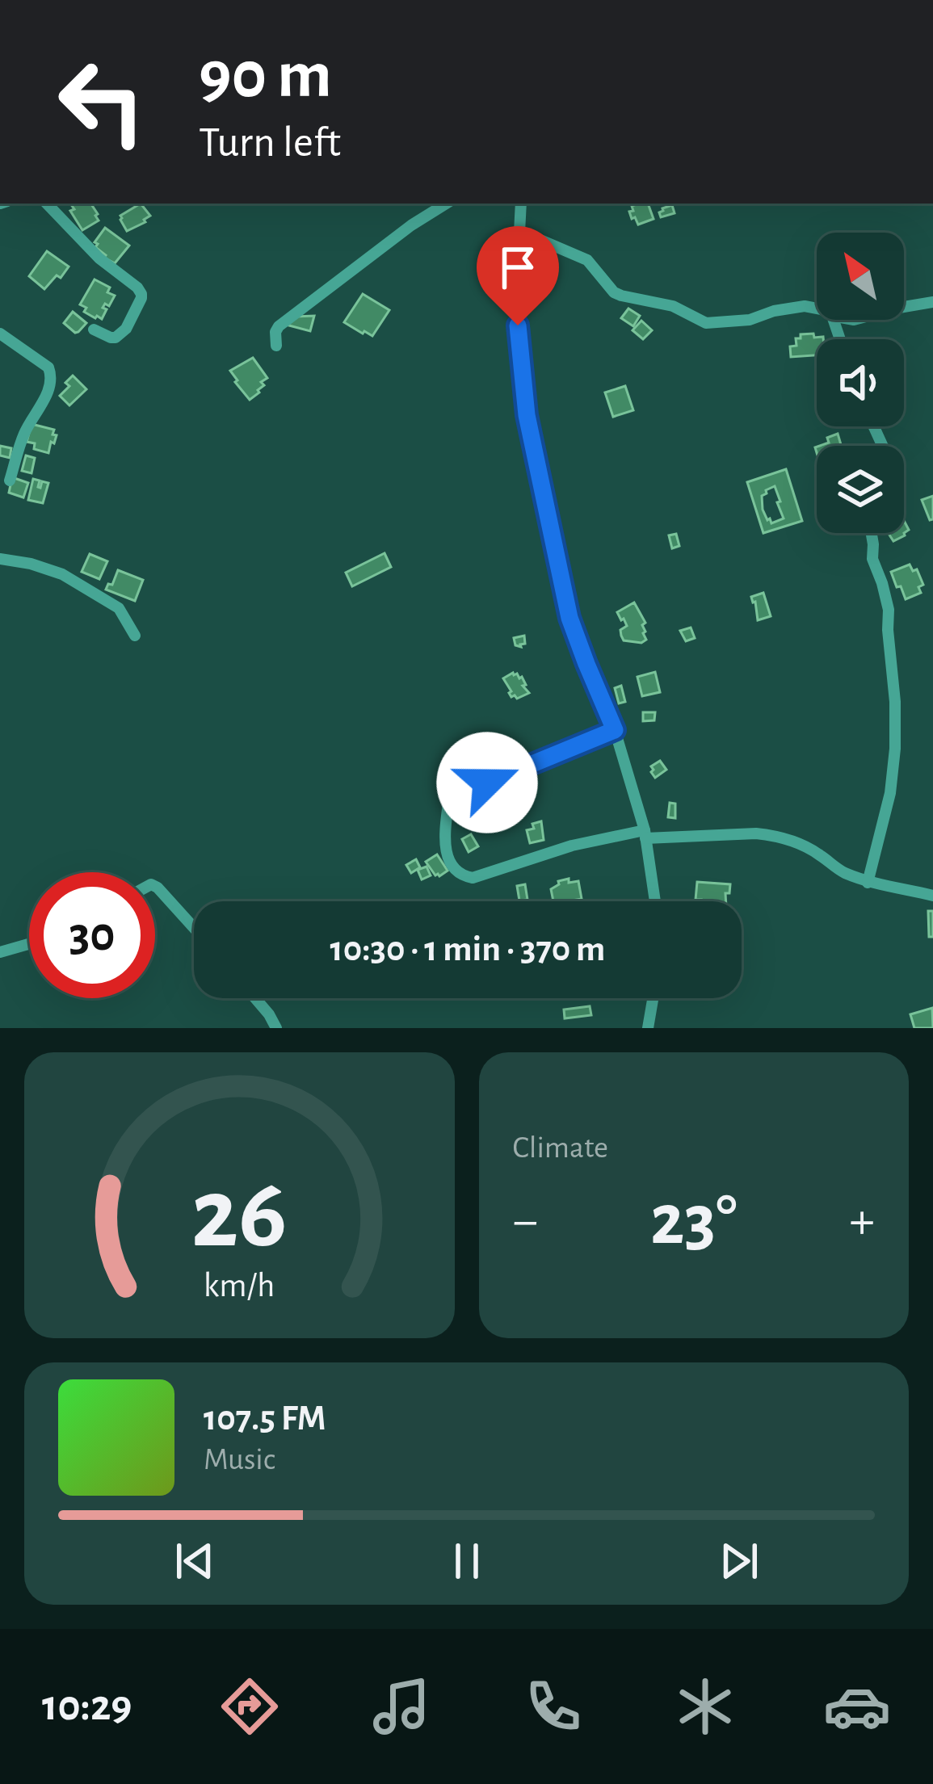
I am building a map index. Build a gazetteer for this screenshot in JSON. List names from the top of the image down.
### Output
{
  "north": "top left",
  "page": {
    "turn": ["90 m", "Turn left"],
    "limit": "30",
    "trip": "10:30 · 1 min · 370 m",
    "tile": "Climate",
    "heat": ["−", "23°", "+"],
    "song": ["107.5 FM", "Music"],
    "tabs": "10:29",
    "gauge": ["26", "km/h"]
  }
}
